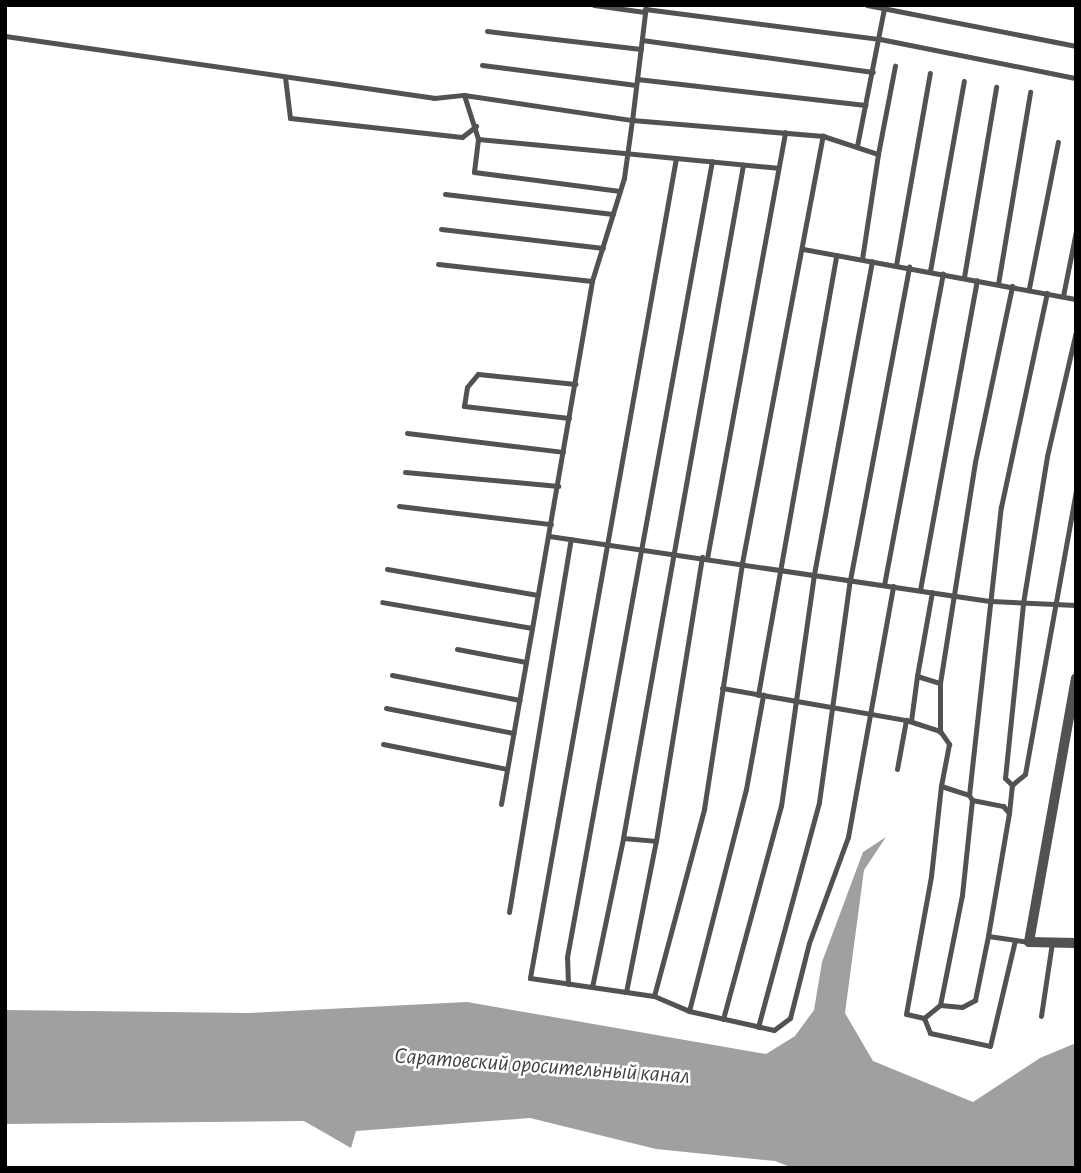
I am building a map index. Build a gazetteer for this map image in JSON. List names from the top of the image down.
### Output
{
  "water": ["Саратовский оросительный канал"]
}
